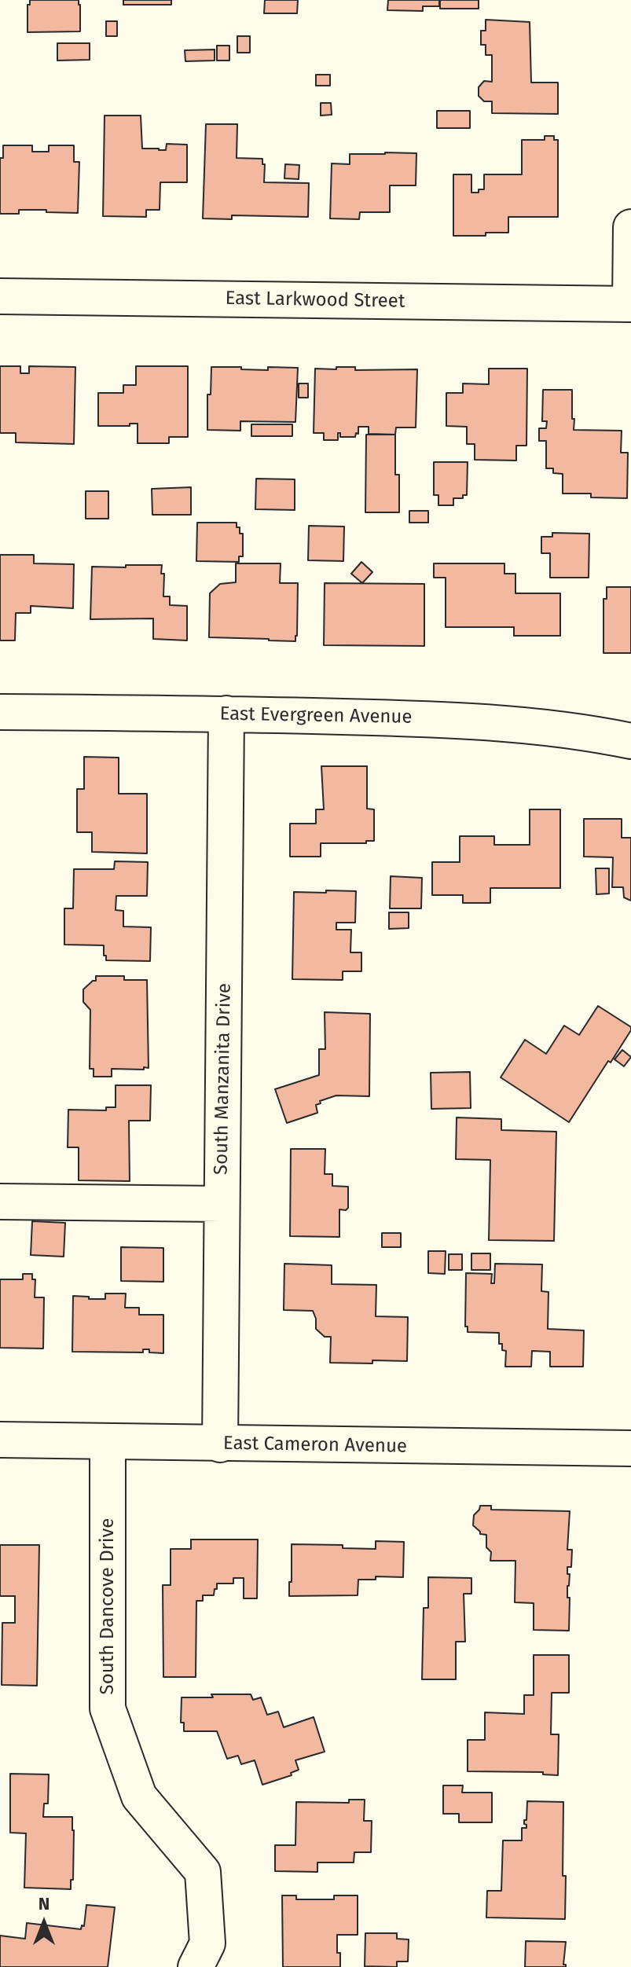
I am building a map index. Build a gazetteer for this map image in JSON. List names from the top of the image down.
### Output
{
  "streets": {
    "street": [
      "East Larkwood Street",
      "East Evergreen Avenue",
      "South Manzanita Drive",
      "East Cameron Avenue",
      "South Dancove Drive"
    ]
  },
  "crossings": [
    ["East Evergreen Avenue", "South Manzanita Drive"],
    ["South Manzanita Drive", "East Cameron Avenue"],
    ["East Cameron Avenue", "South Dancove Drive"]
  ],
  "north": "top"
}
